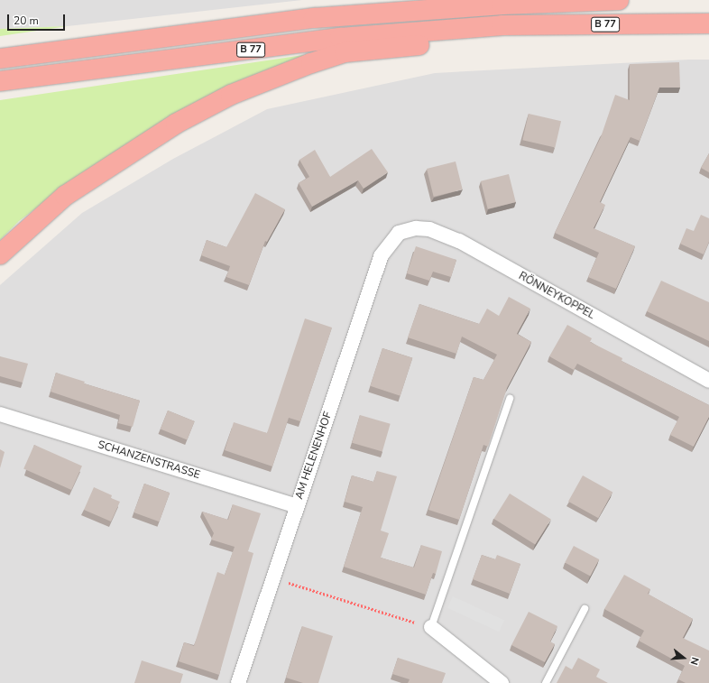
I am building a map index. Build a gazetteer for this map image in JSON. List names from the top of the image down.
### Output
{
  "streets": {
    "highway": ["B 77"],
    "street": ["RÖNNEYKOPPEL", "AM HELENENHOF", "SCHANZENSTRASSE"]
  },
  "crossings": [
    ["RÖNNEYKOPPEL", "AM HELENENHOF"],
    ["AM HELENENHOF", "SCHANZENSTRASSE"]
  ],
  "scale_bar": "20 m",
  "north": "right"
}
